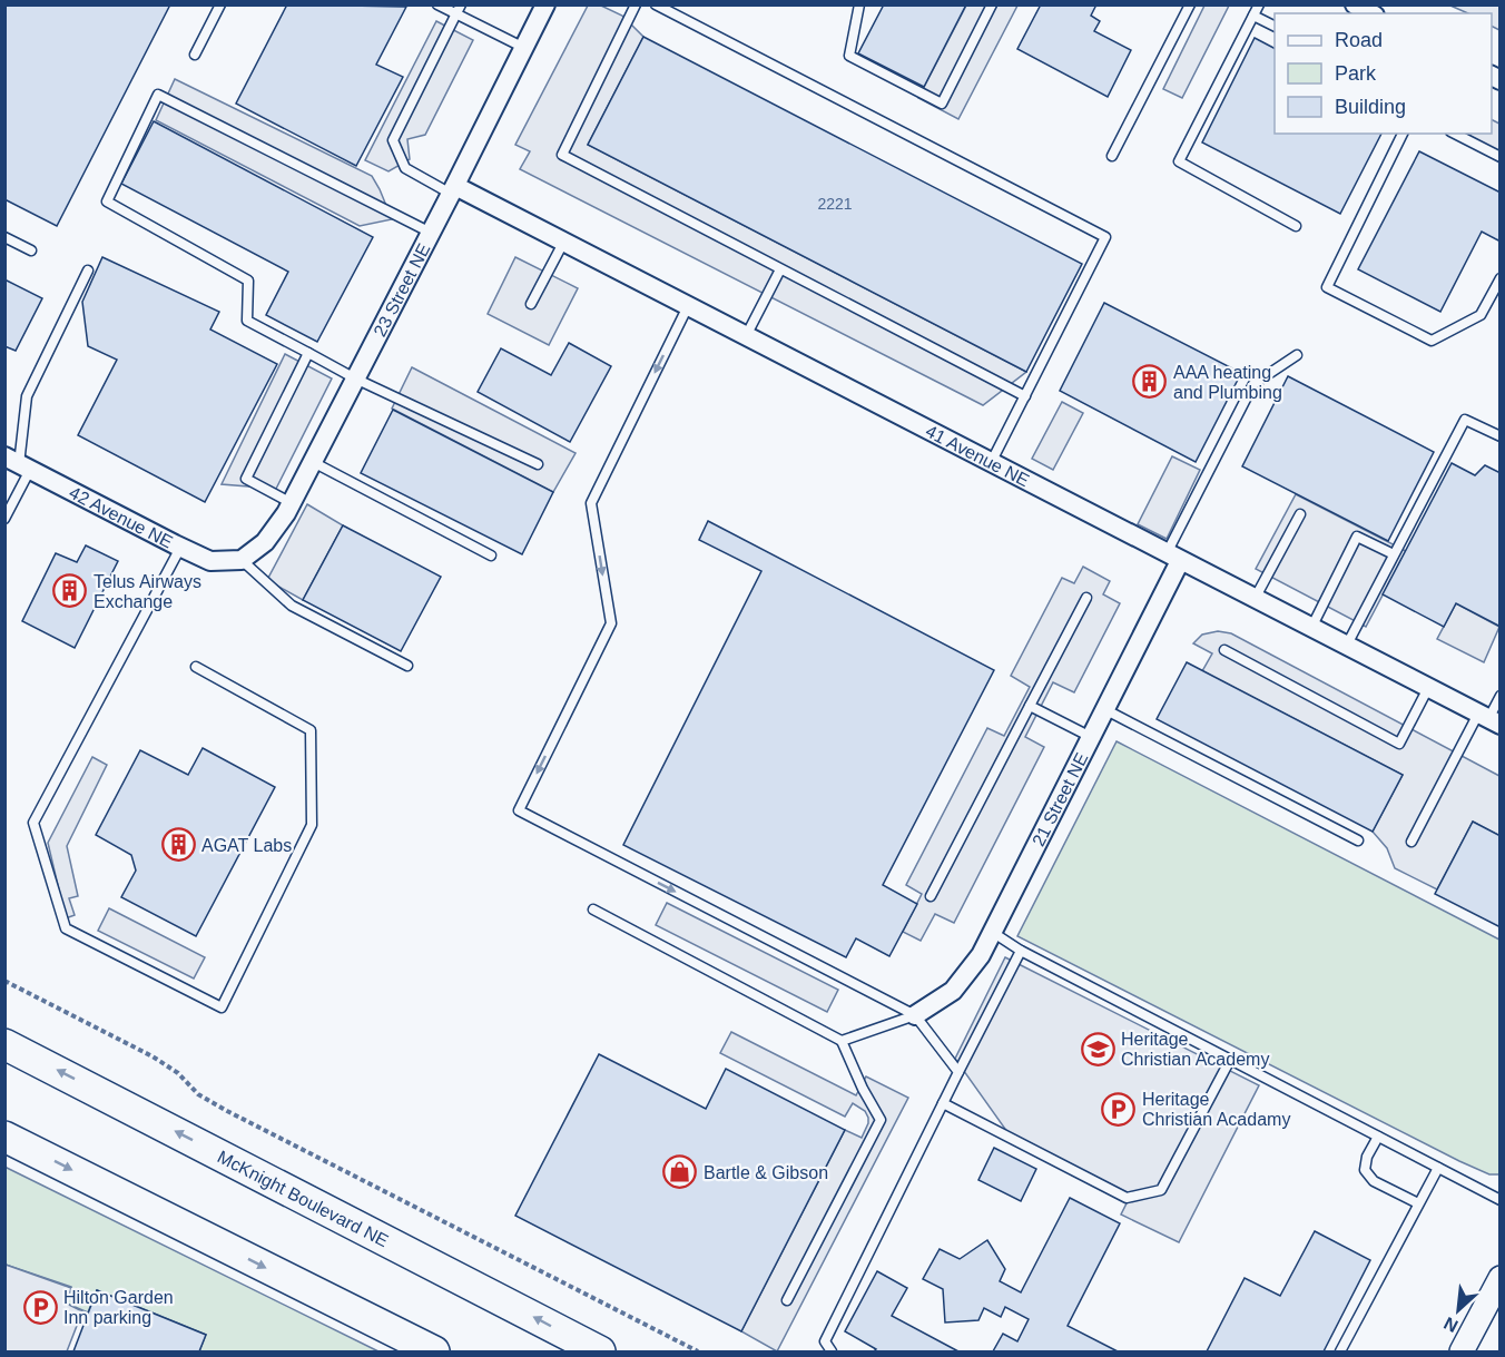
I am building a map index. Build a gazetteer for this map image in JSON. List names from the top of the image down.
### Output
{
  "streets": {
    "main road": ["McKnight Boulevard NE"],
    "street": [
      "23 Street NE",
      "41 Avenue NE",
      "42 Avenue NE",
      "21 Street NE"
    ]
  },
  "crossings": [
    ["23 Street NE", "41 Avenue NE"],
    ["23 Street NE", "42 Avenue NE"],
    ["41 Avenue NE", "21 Street NE"]
  ],
  "places": {
    "building": ["AAA heating and Plumbing", "Telus Airways Exchange", "AGAT Labs"],
    "school or university": ["Heritage Christian Academy"],
    "parking": ["Heritage Christian Acadamy", "Hilton Garden Inn parking"],
    "shop": ["Bartle & Gibson"]
  },
  "house_numbers": ["2221"],
  "legend": ["Road", "Park", "Building"],
  "north": "bottom left"
}
